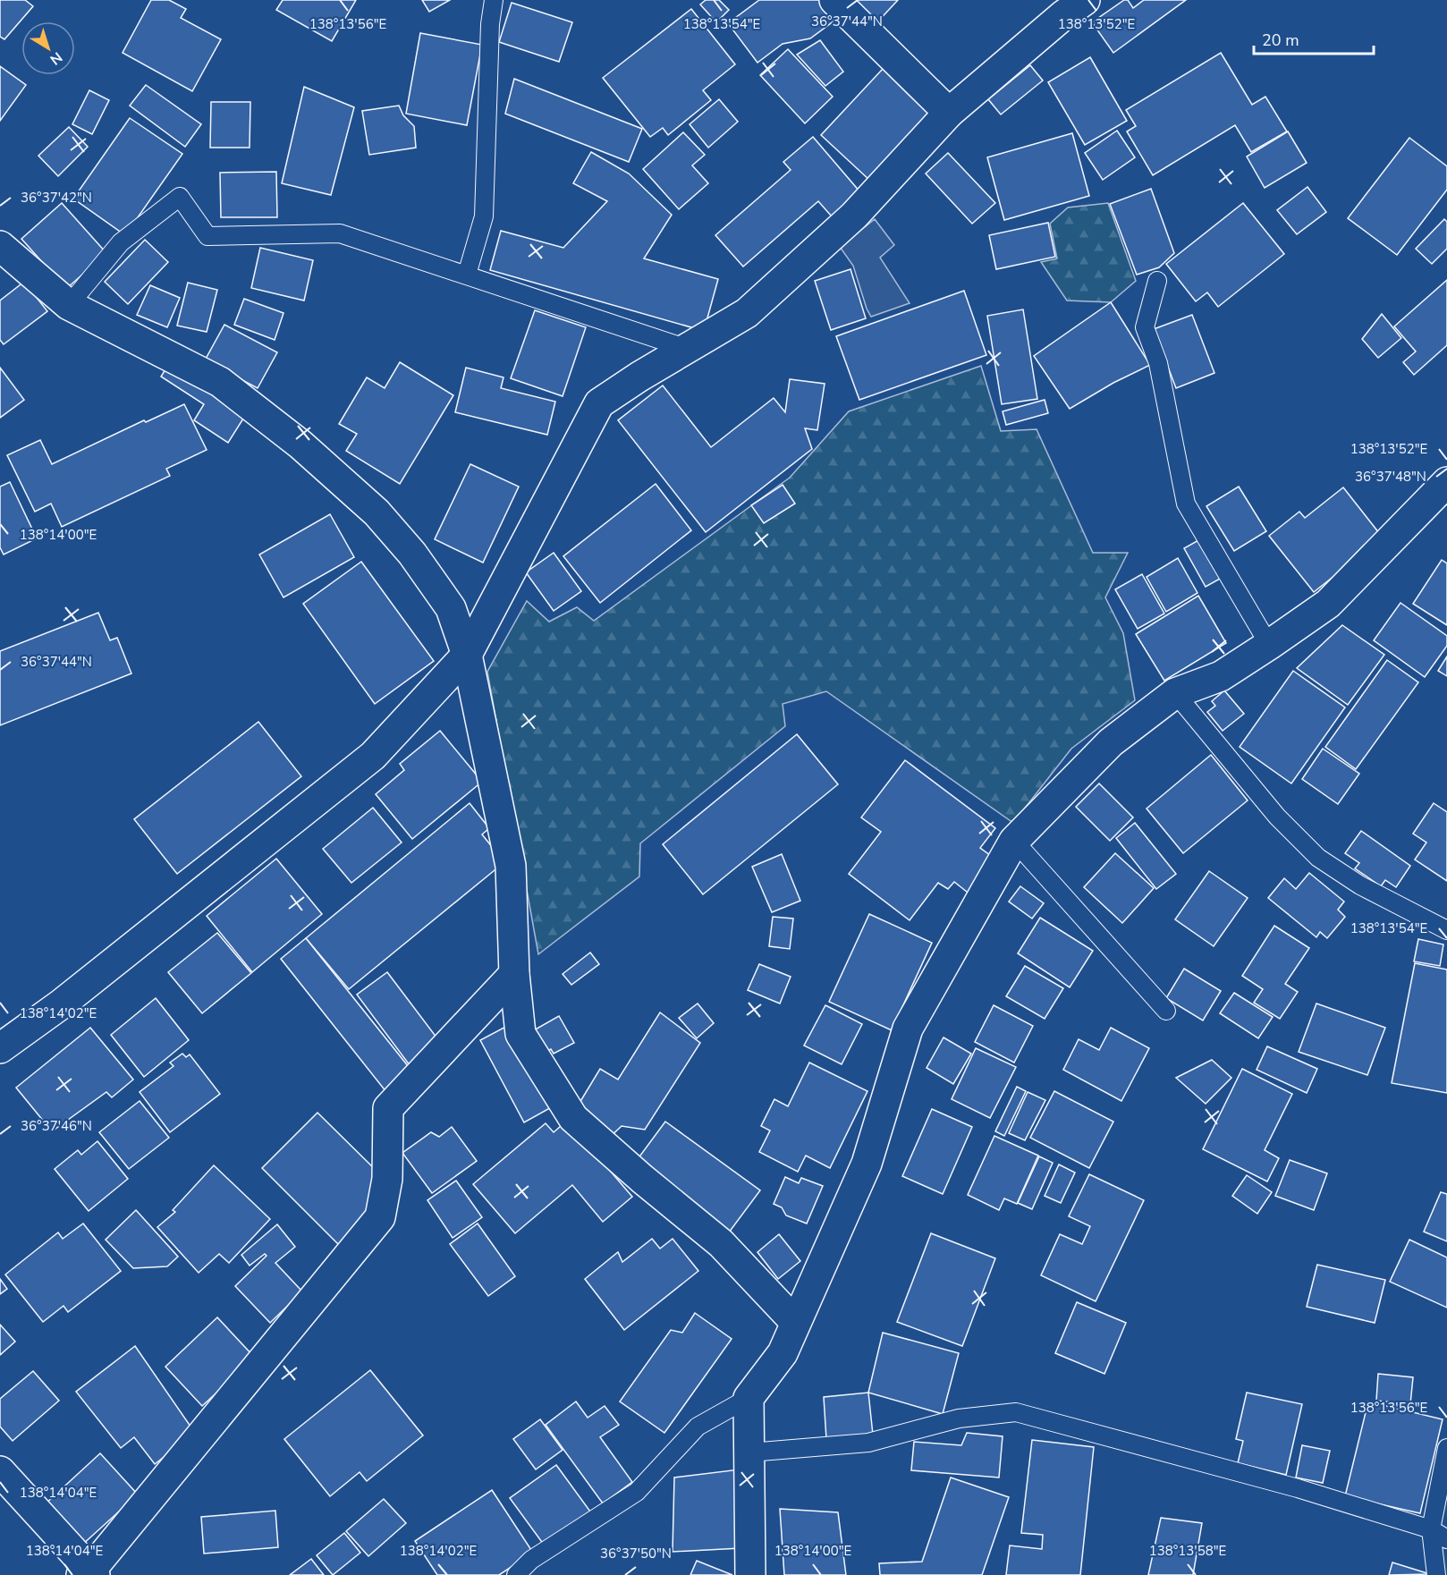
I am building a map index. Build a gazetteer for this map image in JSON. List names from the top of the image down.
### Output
{
  "scale_bar": "20 m",
  "north": "bottom right",
  "coordinates": [
    "36°37'44\"N",
    "138°13'56\"E",
    "138°13'54\"E",
    "138°13'52\"E",
    "36°37'42\"N",
    "36°37'48\"N",
    "138°14'00\"E",
    "138°14'02\"E",
    "36°37'46\"N",
    "138°14'04\"E",
    "138°13'58\"E",
    "36°37'50\"N"
  ]
}
